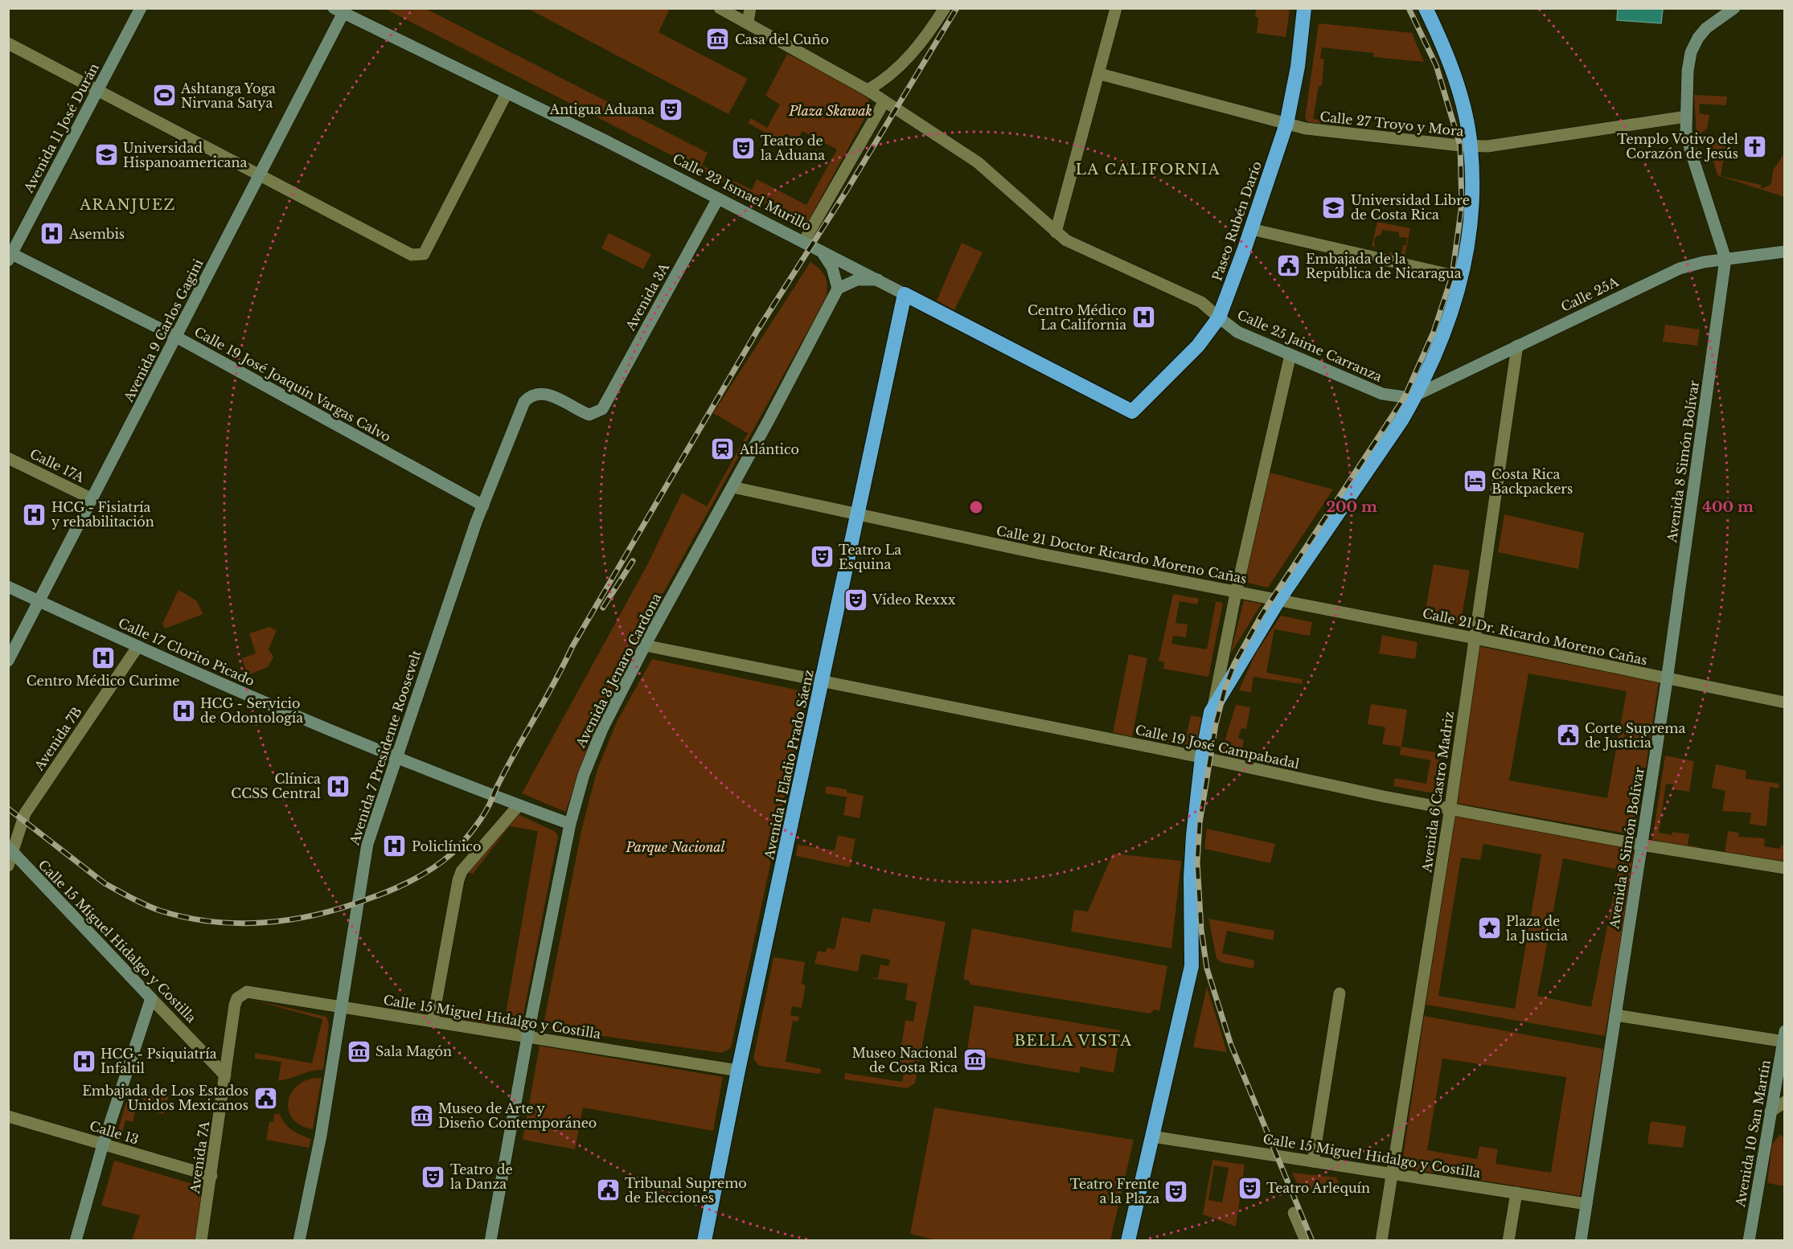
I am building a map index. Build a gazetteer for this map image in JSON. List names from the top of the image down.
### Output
{
  "streets": {
    "highway": ["Calle 23 Ismael Murillo", "Paseo Rubén Darío", "Avenida 1 Eladio Prado Sáenz"],
    "street": [
      "Calle 27 Troyo y Mora",
      "Avenida 11 José Durán",
      "Calle 25A",
      "Avenida 3A",
      "Avenida 9 Carlos Gagini",
      "Calle 25 Jaime Carranza",
      "Calle 19 José Joaquín Vargas Calvo",
      "Avenida 8 Simón Bolívar",
      "Calle 17A",
      "Calle 21 Doctor Ricardo Moreno Cañas",
      "Calle 21 Dr. Ricardo Moreno Cañas",
      "Calle 17 Clorito Picado",
      "Avenida 3 Jenaro Cardona",
      "Avenida 7B",
      "Calle 19 José Campabadal",
      "Avenida 7 Presidente Roosevelt",
      "Avenida 6 Castro Madriz",
      "Calle 15 Miguel Hidalgo y Costilla",
      "Calle 13",
      "Avenida 10 San Martín",
      "Avenida 7A"
    ]
  },
  "crossings": [
    ["Calle 27 Troyo y Mora", "Paseo Rubén Darío"],
    ["Avenida 11 José Durán", "Calle 19 José Joaquín Vargas Calvo"],
    ["Calle 23 Ismael Murillo", "Paseo Rubén Darío"],
    ["Calle 23 Ismael Murillo", "Avenida 3A"],
    ["Calle 23 Ismael Murillo", "Avenida 9 Carlos Gagini"],
    ["Calle 23 Ismael Murillo", "Avenida 1 Eladio Prado Sáenz"],
    ["Paseo Rubén Darío", "Calle 25 Jaime Carranza"],
    ["Calle 25A", "Calle 25 Jaime Carranza"],
    ["Calle 25A", "Avenida 8 Simón Bolívar"],
    ["Calle 25A", "Avenida 6 Castro Madriz"],
    ["Avenida 3A", "Avenida 7 Presidente Roosevelt"],
    ["Avenida 9 Carlos Gagini", "Calle 19 José Joaquín Vargas Calvo"],
    ["Avenida 9 Carlos Gagini", "Calle 17A"],
    ["Avenida 9 Carlos Gagini", "Calle 17 Clorito Picado"],
    ["Calle 19 José Joaquín Vargas Calvo", "Avenida 7 Presidente Roosevelt"],
    ["Avenida 8 Simón Bolívar", "Calle 21 Dr. Ricardo Moreno Cañas"],
    ["Avenida 8 Simón Bolívar", "Calle 19 José Campabadal"],
    ["Avenida 8 Simón Bolívar", "Calle 15 Miguel Hidalgo y Costilla"],
    ["Calle 21 Doctor Ricardo Moreno Cañas", "Calle 21 Dr. Ricardo Moreno Cañas"],
    ["Calle 21 Doctor Ricardo Moreno Cañas", "Avenida 3 Jenaro Cardona"],
    ["Calle 21 Doctor Ricardo Moreno Cañas", "Avenida 1 Eladio Prado Sáenz"],
    ["Calle 21 Dr. Ricardo Moreno Cañas", "Avenida 6 Castro Madriz"],
    ["Calle 17 Clorito Picado", "Avenida 3 Jenaro Cardona"],
    ["Calle 17 Clorito Picado", "Avenida 7B"],
    ["Calle 17 Clorito Picado", "Avenida 7 Presidente Roosevelt"],
    ["Avenida 3 Jenaro Cardona", "Calle 19 José Campabadal"],
    ["Avenida 3 Jenaro Cardona", "Calle 15 Miguel Hidalgo y Costilla"],
    ["Avenida 7B", "Calle 15 Miguel Hidalgo y Costilla"],
    ["Calle 19 José Campabadal", "Avenida 1 Eladio Prado Sáenz"],
    ["Calle 19 José Campabadal", "Avenida 6 Castro Madriz"],
    ["Avenida 7 Presidente Roosevelt", "Calle 15 Miguel Hidalgo y Costilla"],
    ["Avenida 1 Eladio Prado Sáenz", "Calle 15 Miguel Hidalgo y Costilla"],
    ["Avenida 6 Castro Madriz", "Calle 15 Miguel Hidalgo y Costilla"],
    ["Calle 15 Miguel Hidalgo y Costilla", "Avenida 7A"],
    ["Calle 13", "Avenida 7A"]
  ],
  "districts": ["LA CALIFORNIA", "ARANJUEZ", "BELLA VISTA"],
  "parks": ["Plaza Skawak", "Parque Nacional"],
  "places": {
    "museum": [
      "Casa del Cuño",
      "Sala Magón",
      "Museo Nacional de Costa Rica",
      "Museo de Arte y Diseño Contemporáneo"
    ],
    "sports": ["Ashtanga Yoga Nirvana Satya"],
    "theatre": [
      "Antigua Aduana",
      "Teatro de la Aduana",
      "Teatro La Esquina",
      "Vídeo Rexxx",
      "Teatro de la Danza",
      "Teatro Arlequín",
      "Teatro Frente a la Plaza"
    ],
    "church": ["Templo Votivo del Corazón de Jesús"],
    "school or university": ["Universidad Hispanoamericana", "Universidad Libre de Costa Rica"],
    "hospital": [
      "Asembis",
      "Centro Médico La California",
      "HCG - Fisiatría y rehabilitación",
      "Centro Médico Curime",
      "HCG - Servicio de Odontología",
      "Clínica CCSS Central",
      "Policlínico",
      "HCG - Psiquiatría Infaltil"
    ],
    "public building": [
      "Embajada de la República de Nicaragua",
      "Corte Suprema de Justicia",
      "Embajada de Los Estados Unidos Mexicanos",
      "Tribunal Supremo de Elecciones"
    ],
    "station": ["Atlántico"],
    "hotel": ["Costa Rica Backpackers"],
    "place": ["Plaza de la Justicia"]
  },
  "rings": ["200 m", "400 m"]
}
